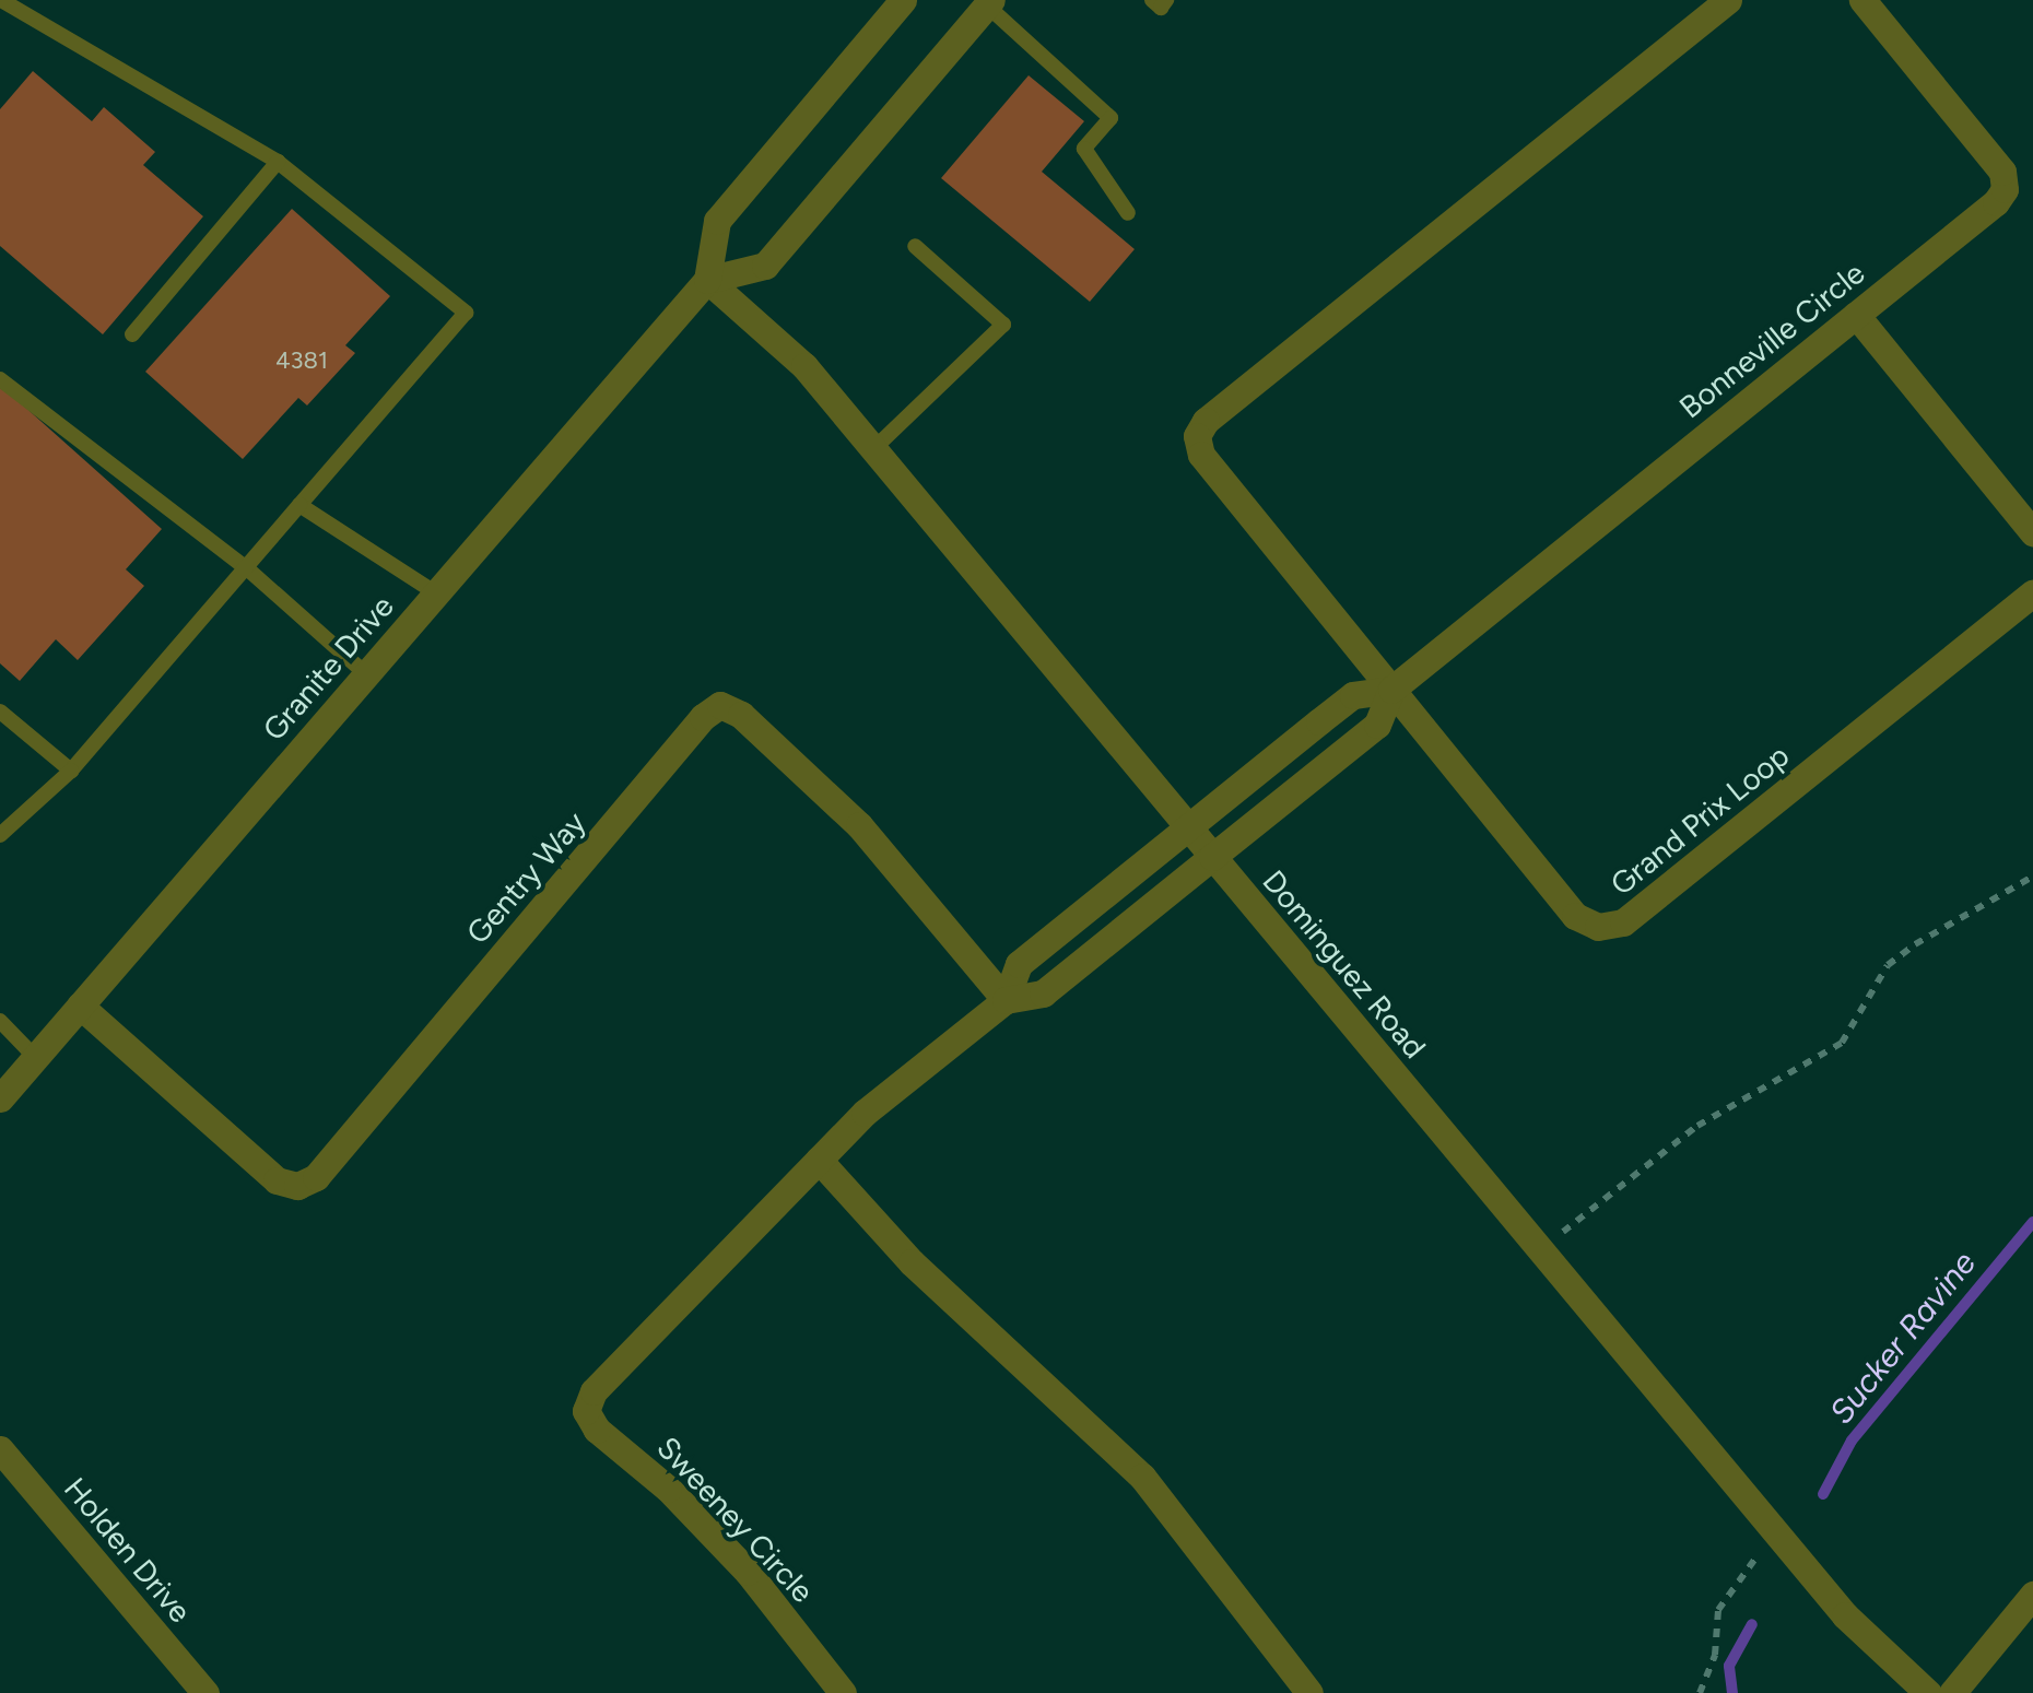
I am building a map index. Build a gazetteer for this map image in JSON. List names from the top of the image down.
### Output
{
  "streets": {
    "street": [
      "Bonneville Circle",
      "Granite Drive",
      "Grand Prix Loop",
      "Gentry Way",
      "Dominguez Road",
      "Sweeney Circle",
      "Holden Drive"
    ]
  },
  "crossings": [
    ["Bonneville Circle", "Grand Prix Loop"],
    ["Bonneville Circle", "Dominguez Road"],
    ["Bonneville Circle", "Sweeney Circle"],
    ["Granite Drive", "Gentry Way"],
    ["Granite Drive", "Dominguez Road"],
    ["Gentry Way", "Sweeney Circle"],
    ["Dominguez Road", "Sweeney Circle"]
  ],
  "water": ["Sucker Ravine"],
  "house_numbers": ["4381"]
}
